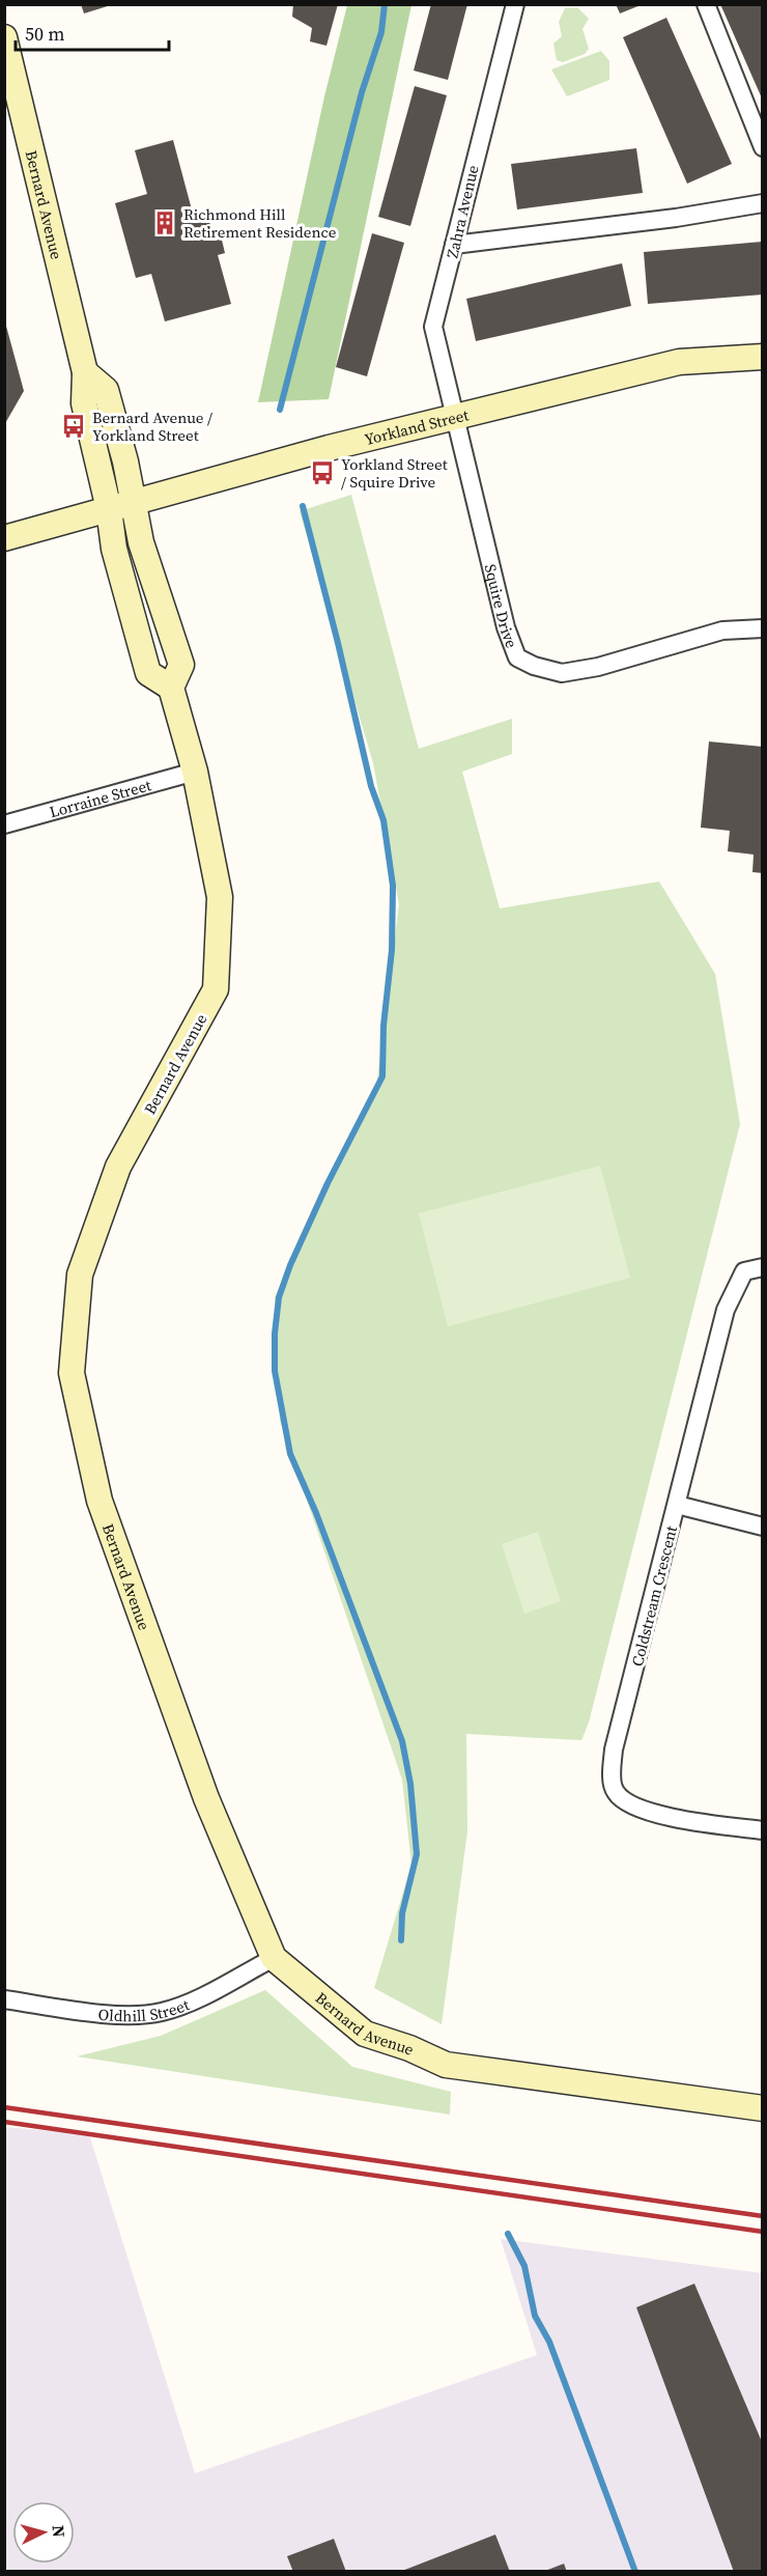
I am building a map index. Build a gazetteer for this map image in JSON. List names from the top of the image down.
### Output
{
  "streets": {
    "street": [
      "Bernard Avenue",
      "Zahra Avenue",
      "Yorkland Street",
      "Squire Drive",
      "Lorraine Street",
      "Coldstream Crescent",
      "Oldhill Street"
    ]
  },
  "crossings": [
    ["Bernard Avenue", "Yorkland Street"],
    ["Bernard Avenue", "Lorraine Street"],
    ["Bernard Avenue", "Oldhill Street"],
    ["Zahra Avenue", "Yorkland Street"],
    ["Zahra Avenue", "Squire Drive"],
    ["Yorkland Street", "Squire Drive"]
  ],
  "places": {
    "building": ["Richmond Hill Retirement Residence"],
    "bus stop": ["Bernard Avenue / Yorkland Street", "Yorkland Street / Squire Drive"]
  },
  "scale_bar": "50 m",
  "north": "right"
}
